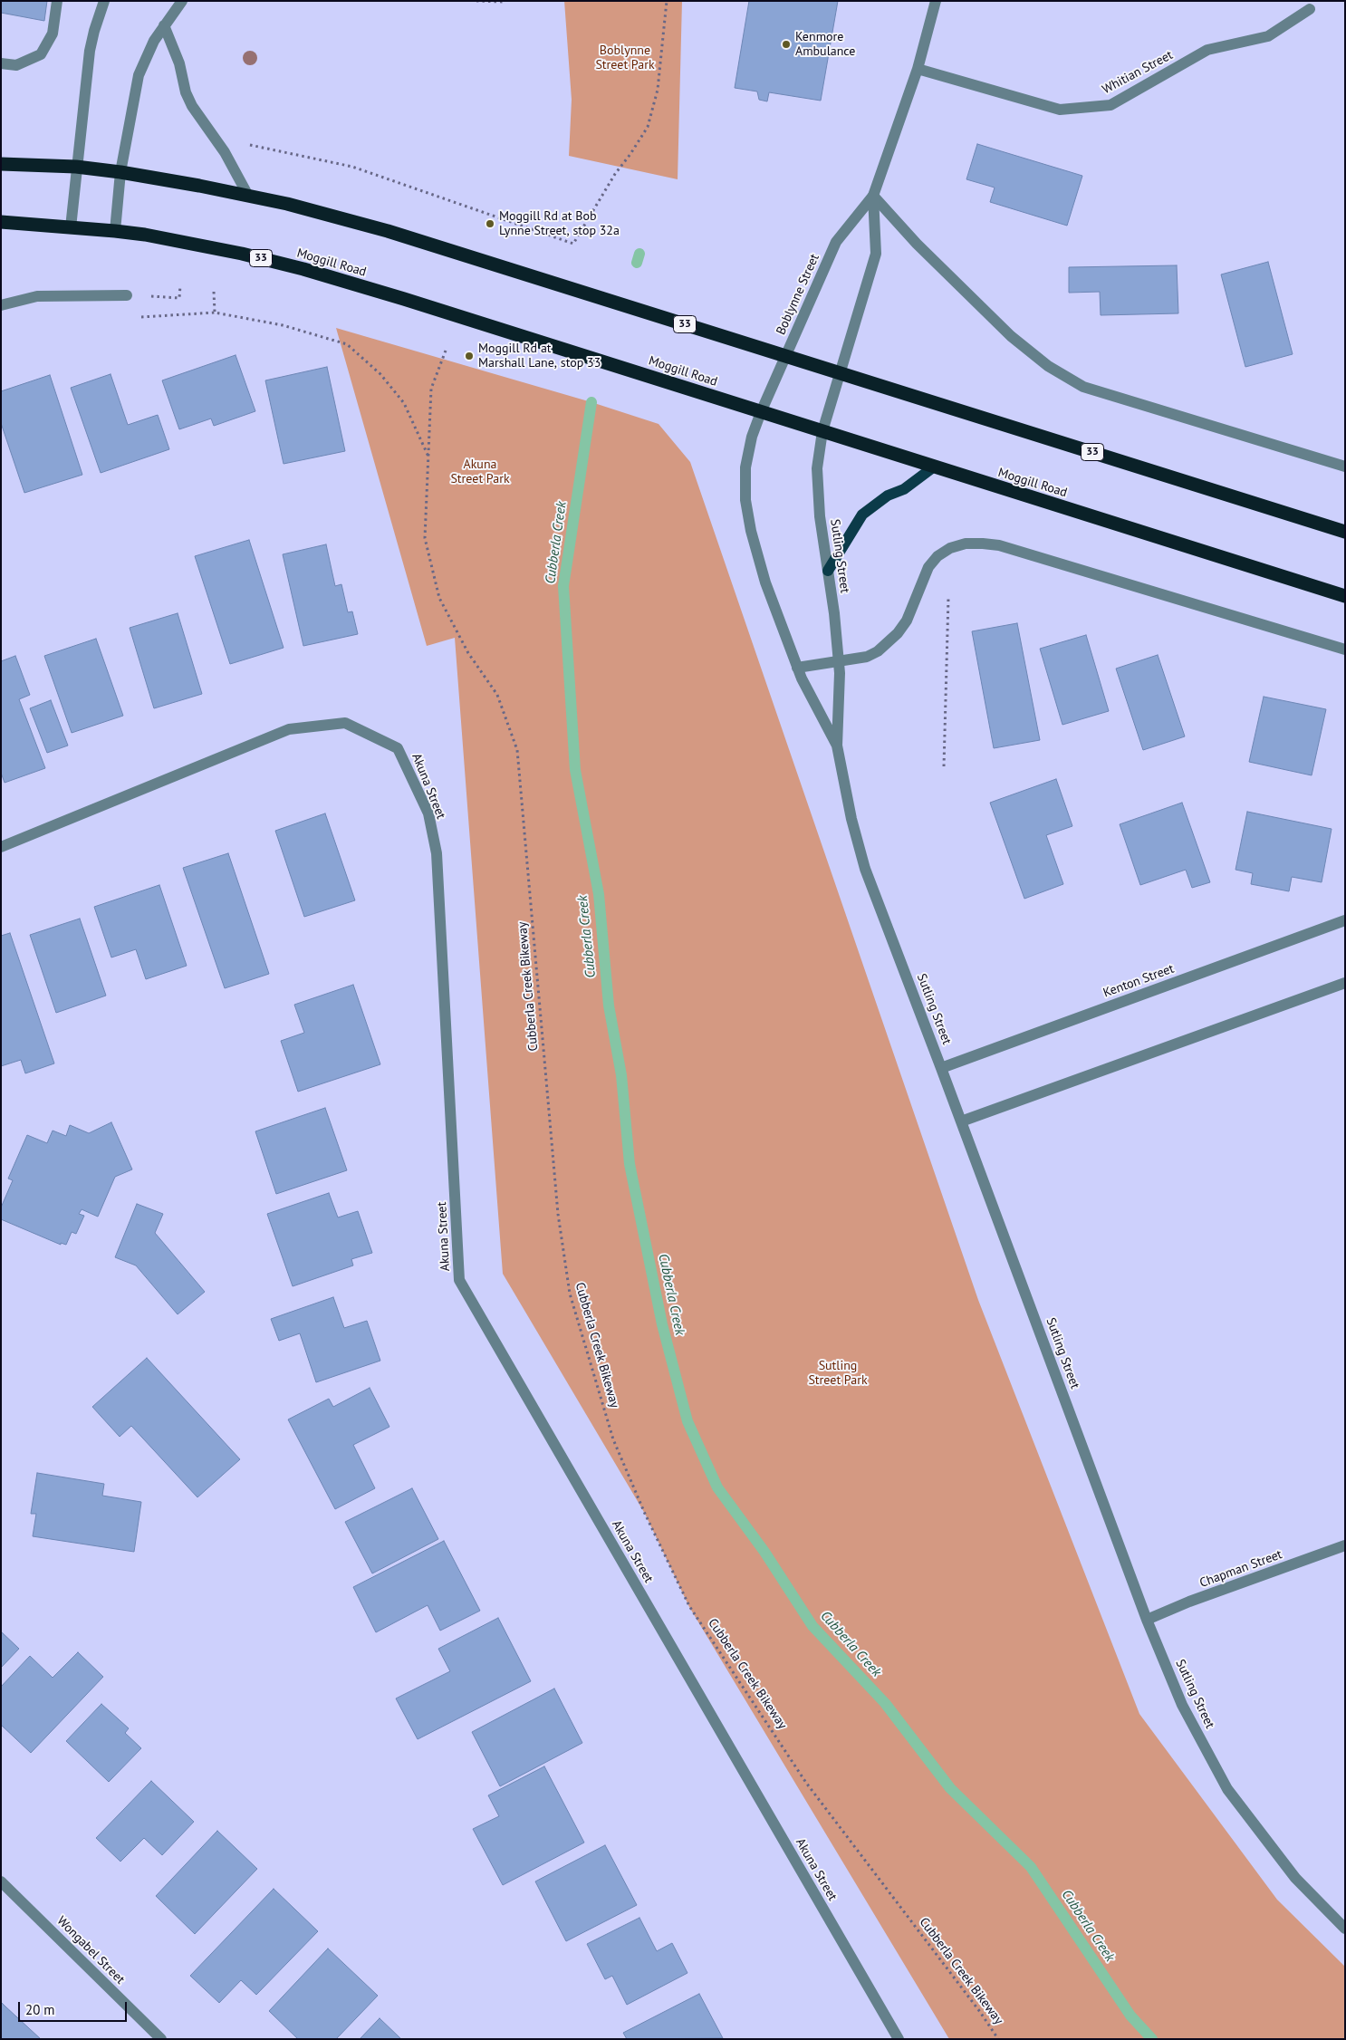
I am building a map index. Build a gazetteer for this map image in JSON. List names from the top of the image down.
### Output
{
  "streets": {
    "highway": ["33", "Moggill Road"],
    "street": [
      "Whitian Street",
      "Boblynne Street",
      "Sutling Street",
      "Akuna Street",
      "Kenton Street",
      "Chapman Street",
      "Wongabel Street"
    ],
    "path": ["Cubberla Creek Bikeway"]
  },
  "crossings": [
    ["Whitian Street", "Boblynne Street"],
    ["33", "Boblynne Street"],
    ["33", "Sutling Street"],
    ["Moggill Road", "Boblynne Street"],
    ["Moggill Road", "Sutling Street"],
    ["Boblynne Street", "Sutling Street"],
    ["Sutling Street", "Kenton Street"],
    ["Sutling Street", "Chapman Street"]
  ],
  "water": ["Cubberla Creek"],
  "parks": ["Boblynne Street Park", "Akuna Street Park", "Sutling Street Park"],
  "places": ["Kenmore Ambulance", "Moggill Rd at Bob Lynne Street, stop 32a", "Moggill Rd at Marshall Lane, stop 33"],
  "scale_bar": "20 m"
}
